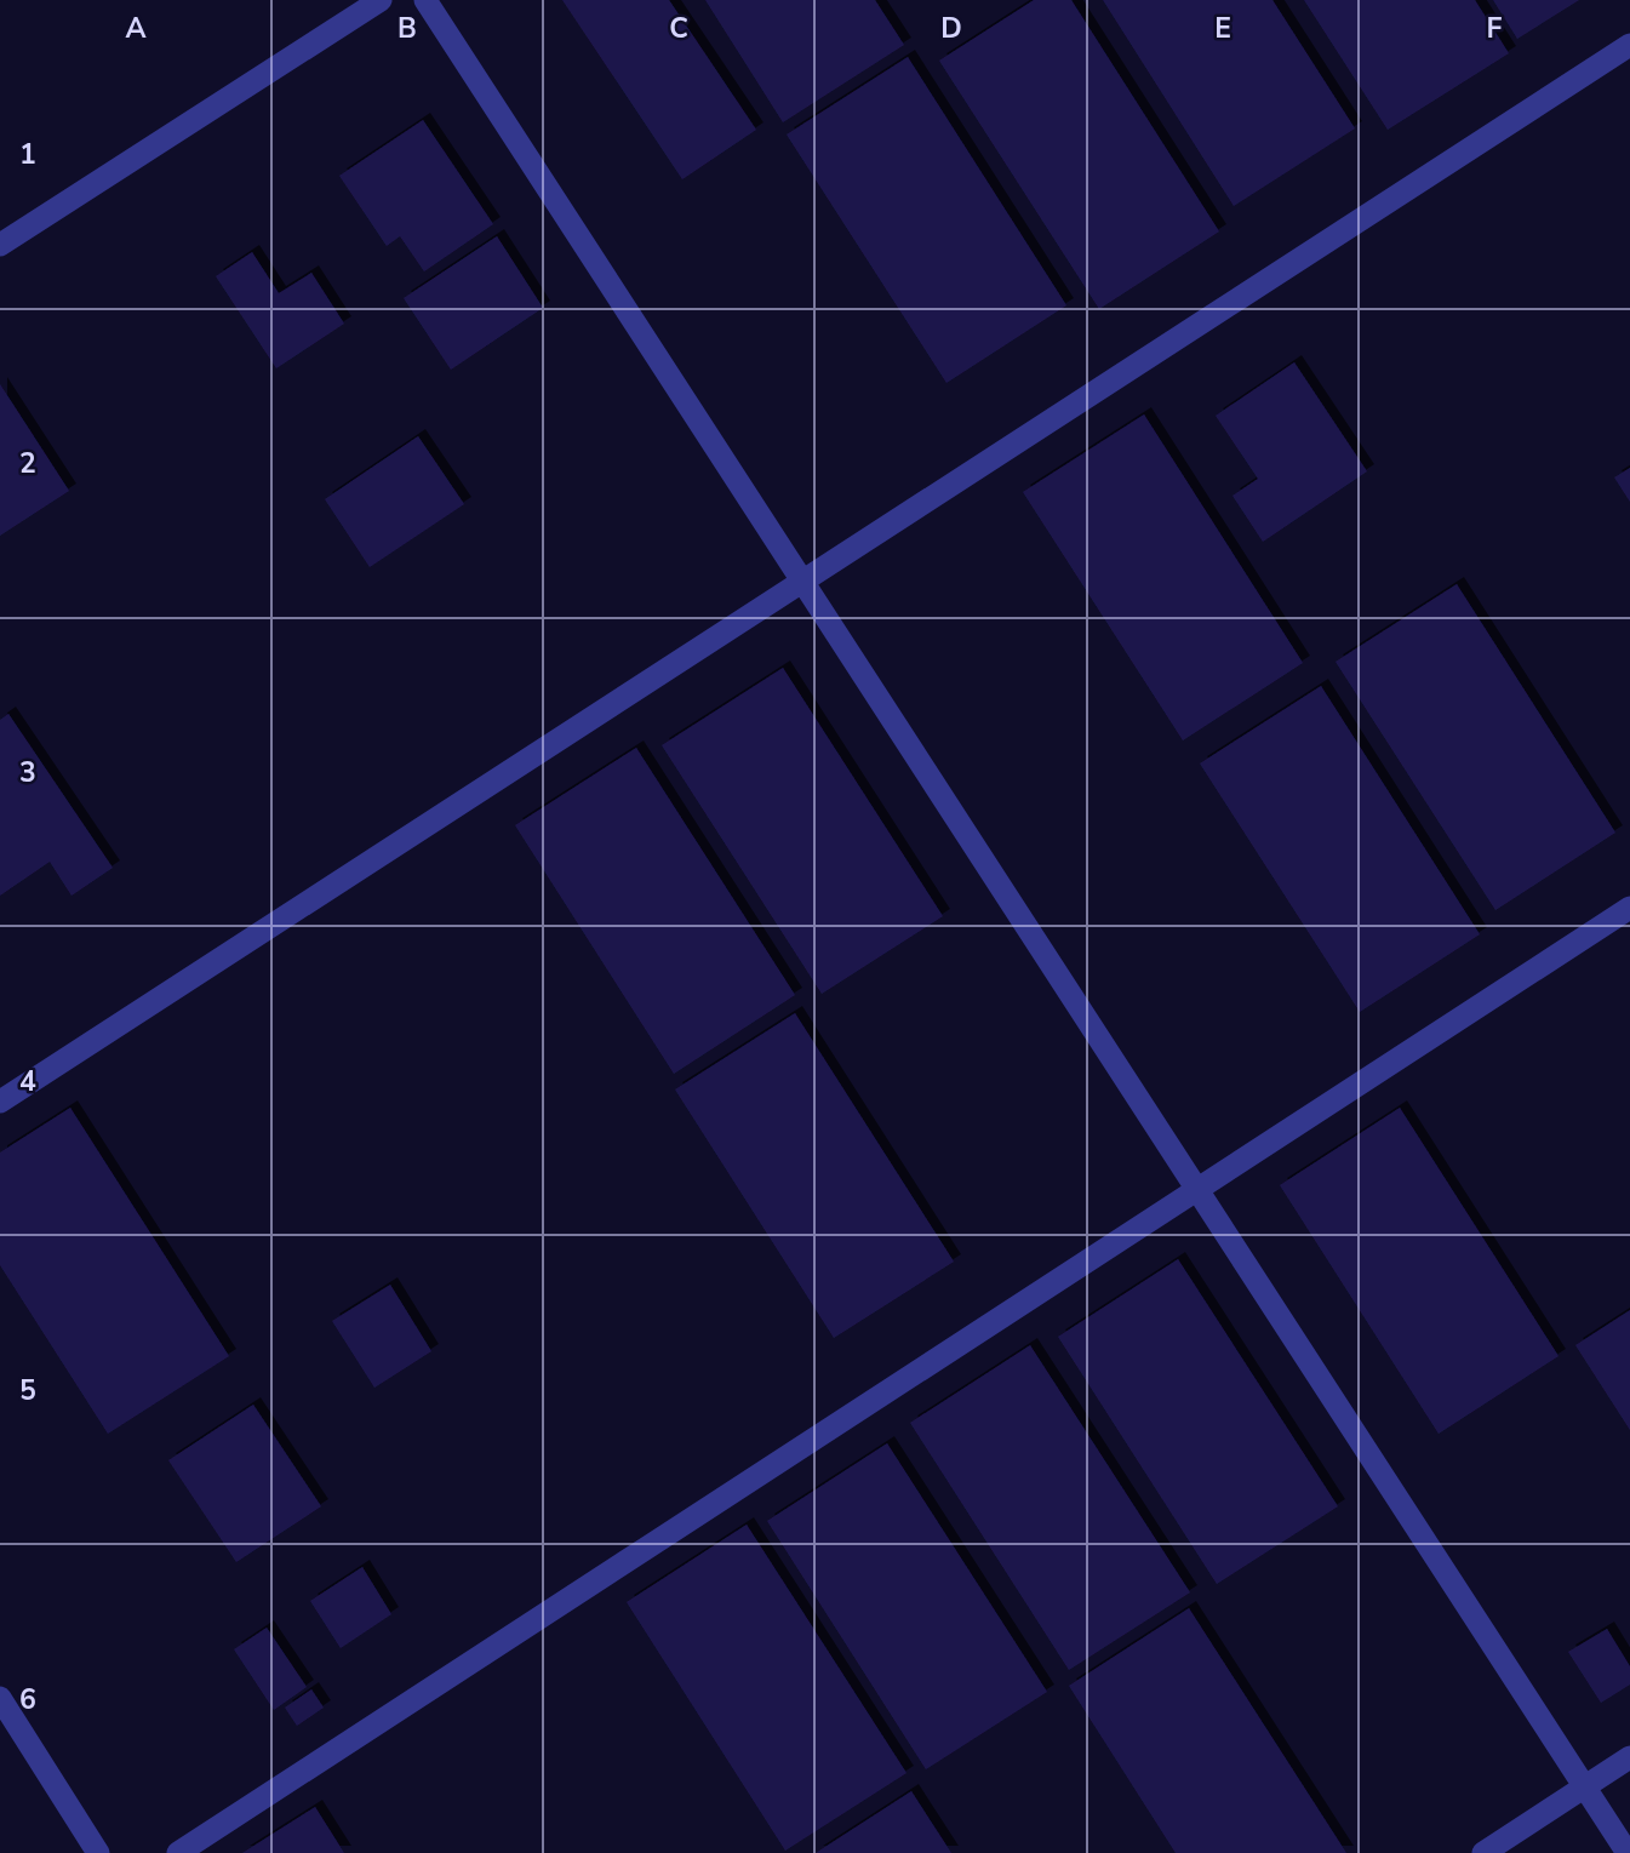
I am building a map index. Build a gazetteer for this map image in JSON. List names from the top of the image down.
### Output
{
  "grid": {
    "columns": [
      "A",
      "B",
      "C",
      "D",
      "E",
      "F"
    ],
    "rows": [
      "1",
      "2",
      "3",
      "4",
      "5",
      "6"
    ]
  }
}
